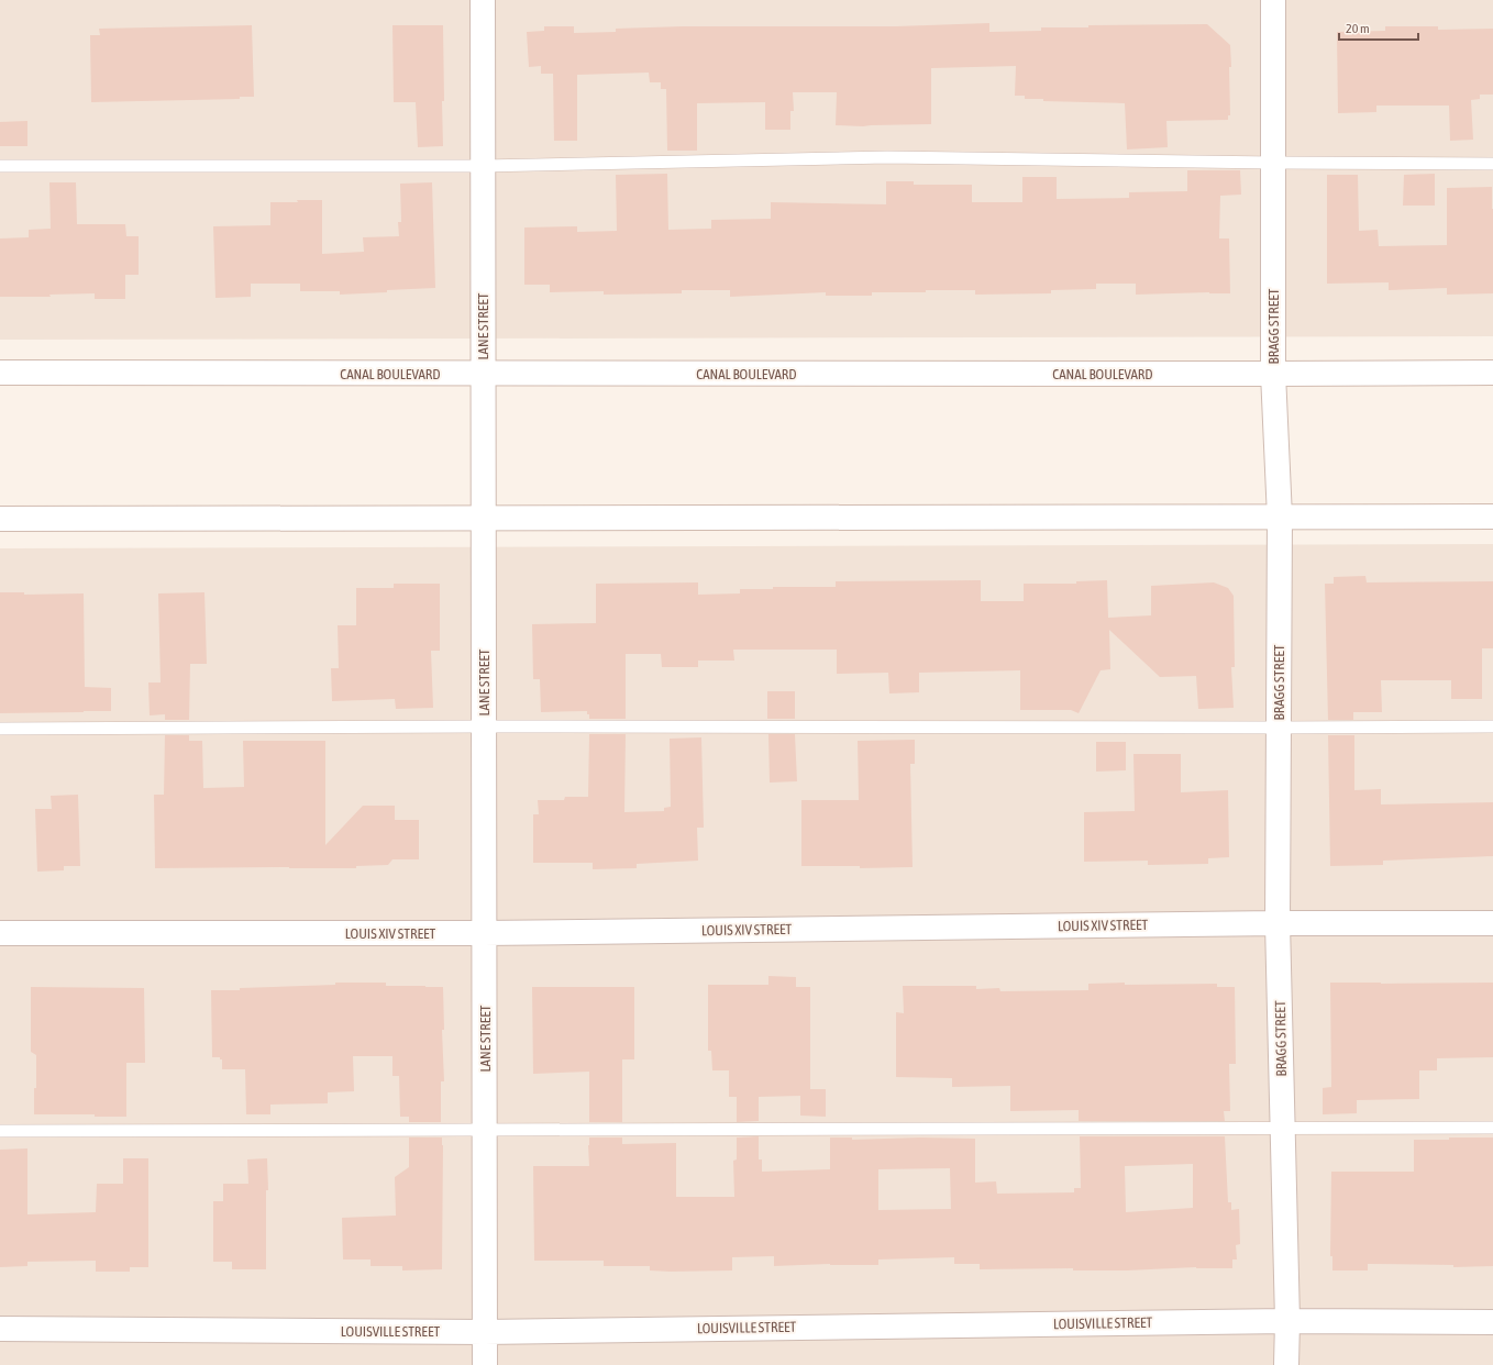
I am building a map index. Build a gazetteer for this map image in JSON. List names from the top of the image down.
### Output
{
  "streets": {
    "street": [
      "LANE STREET",
      "BRAGG STREET",
      "CANAL BOULEVARD",
      "LOUIS XIV STREET",
      "LOUISVILLE STREET"
    ]
  },
  "crossings": [
    ["LANE STREET", "CANAL BOULEVARD"],
    ["LANE STREET", "LOUIS XIV STREET"],
    ["LANE STREET", "LOUISVILLE STREET"],
    ["BRAGG STREET", "CANAL BOULEVARD"],
    ["BRAGG STREET", "LOUIS XIV STREET"],
    ["BRAGG STREET", "LOUISVILLE STREET"]
  ],
  "scale_bar": "20 m"
}
